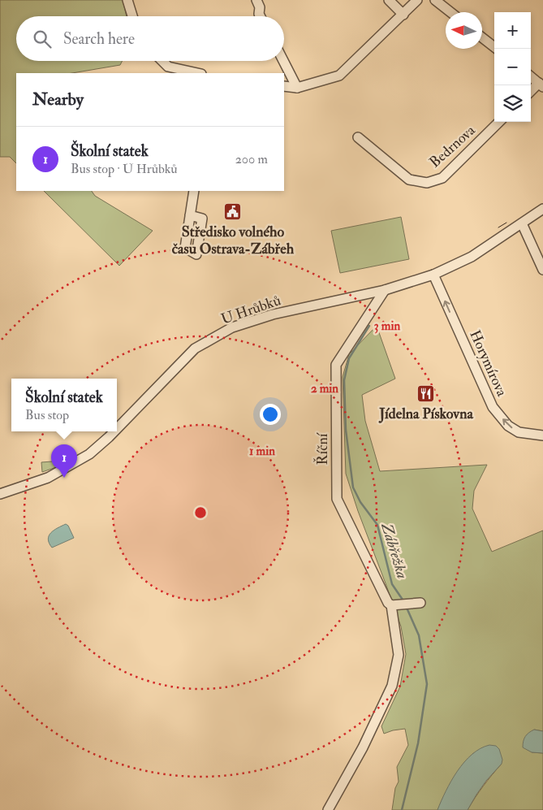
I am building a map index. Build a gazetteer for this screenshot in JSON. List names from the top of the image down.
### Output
{
  "streets": {
    "street": [
      "Bedrnova",
      "U Hrůbků",
      "Horymírova",
      "Říční"
    ]
  },
  "crossings": [
    ["U Hrůbků", "Horymírova"],
    ["U Hrůbků", "Říční"]
  ],
  "one_way": ["Horymírova"],
  "water": ["Zábřežka"],
  "places": {
    "public building": ["Středisko volného času Ostrava-Zábřeh"],
    "restaurant": ["Jídelna Pískovna"]
  },
  "north": "left",
  "page": {
    "map_buttons": ["+", "−"],
    "search": "Search here",
    "heading": "Nearby",
    "list": [
      {
        "mark": "1",
        "name": "Školní statek",
        "note": "Bus stop · U Hrůbků",
        "value": "200 m"
      }
    ],
    "popup": ["Školní statek", "Bus stop"],
    "pins": "1"
  },
  "rings": ["3 min", "2 min", "1 min"]
}
